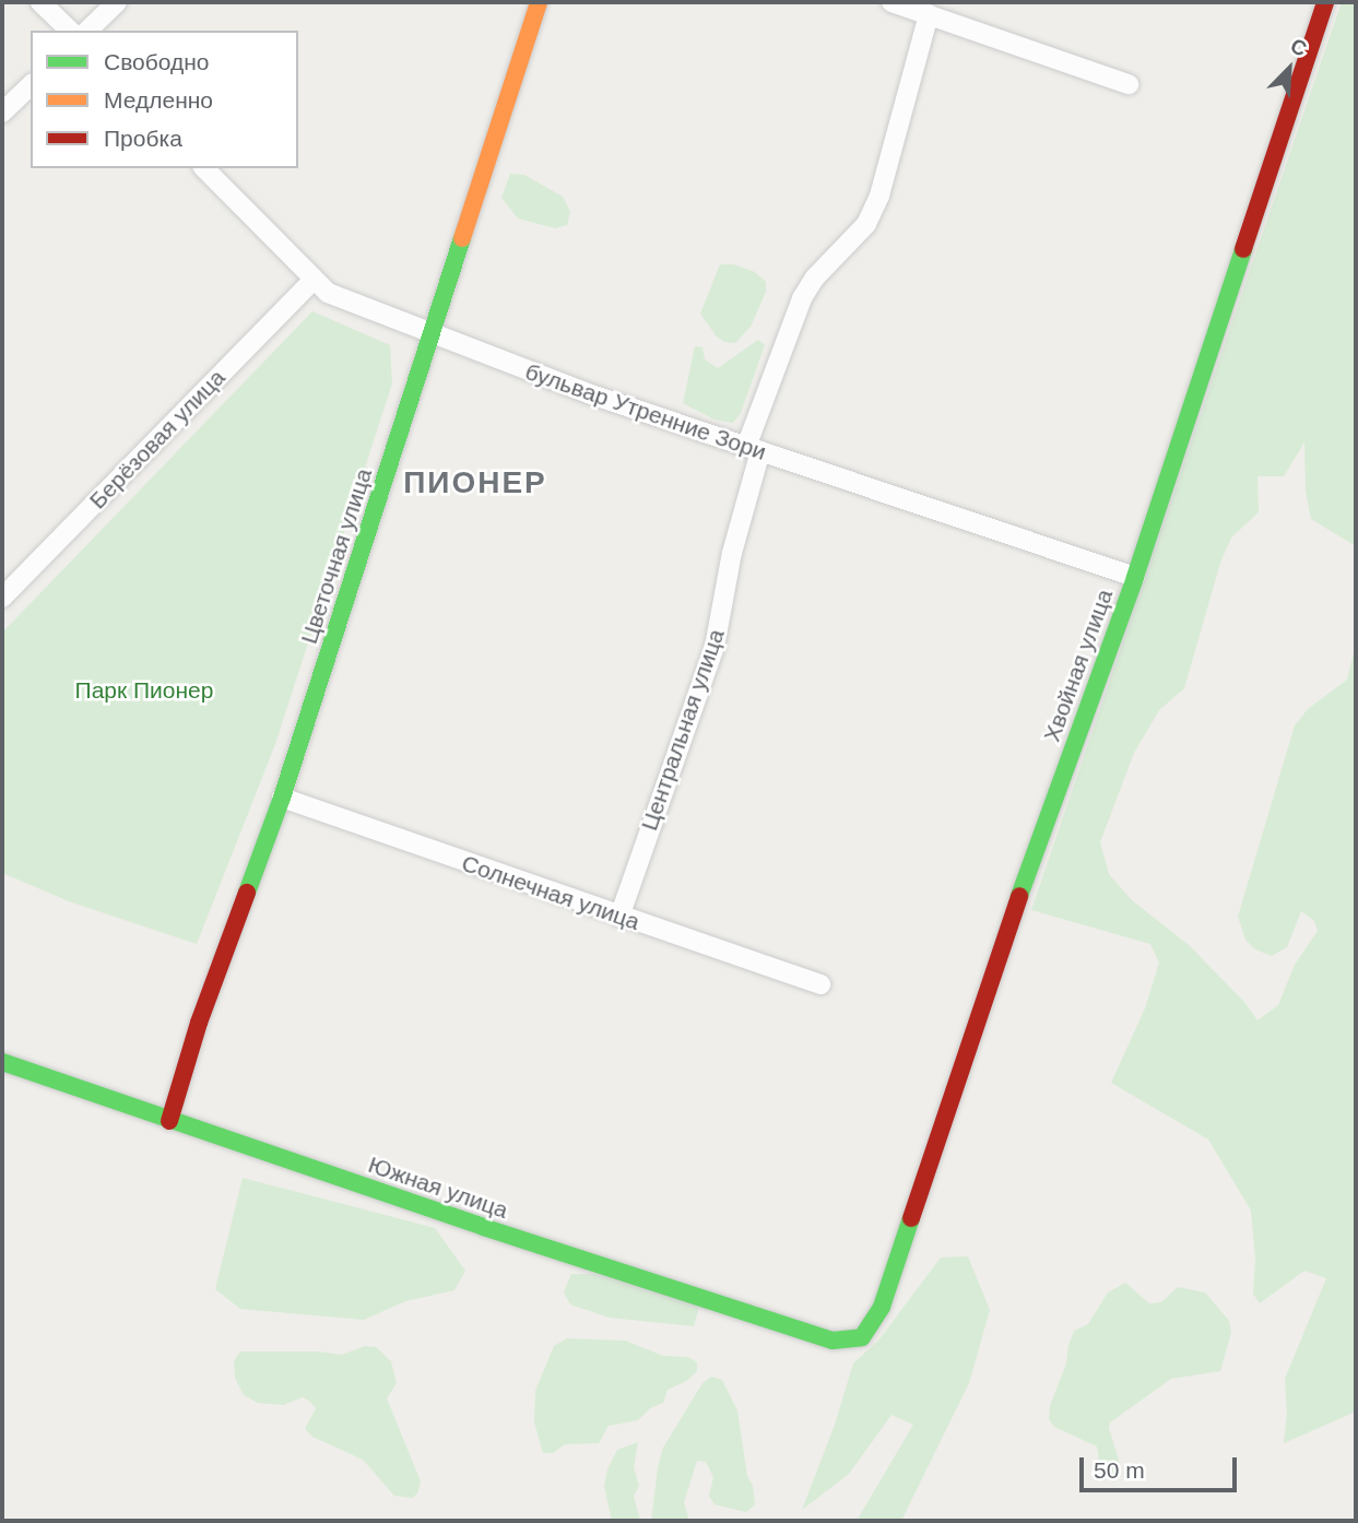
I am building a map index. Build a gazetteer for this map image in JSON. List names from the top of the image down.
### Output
{
  "streets": {
    "street": [
      "бульвар Утренние Зори",
      "Берёзовая улица",
      "Цветочная улица",
      "Хвойная улица",
      "Центральная улица",
      "Солнечная улица",
      "Южная улица"
    ]
  },
  "crossings": [
    ["бульвар Утренние Зори", "Берёзовая улица"],
    ["бульвар Утренние Зори", "Цветочная улица"],
    ["бульвар Утренние Зори", "Хвойная улица"],
    ["бульвар Утренние Зори", "Центральная улица"],
    ["Цветочная улица", "Солнечная улица"],
    ["Цветочная улица", "Южная улица"],
    ["Хвойная улица", "Южная улица"],
    ["Центральная улица", "Солнечная улица"]
  ],
  "districts": ["ПИОНЕР"],
  "parks": ["Парк Пионер"],
  "legend": ["Свободно", "Медленно", "Пробка"],
  "scale_bar": "50 m",
  "north": "top right"
}
